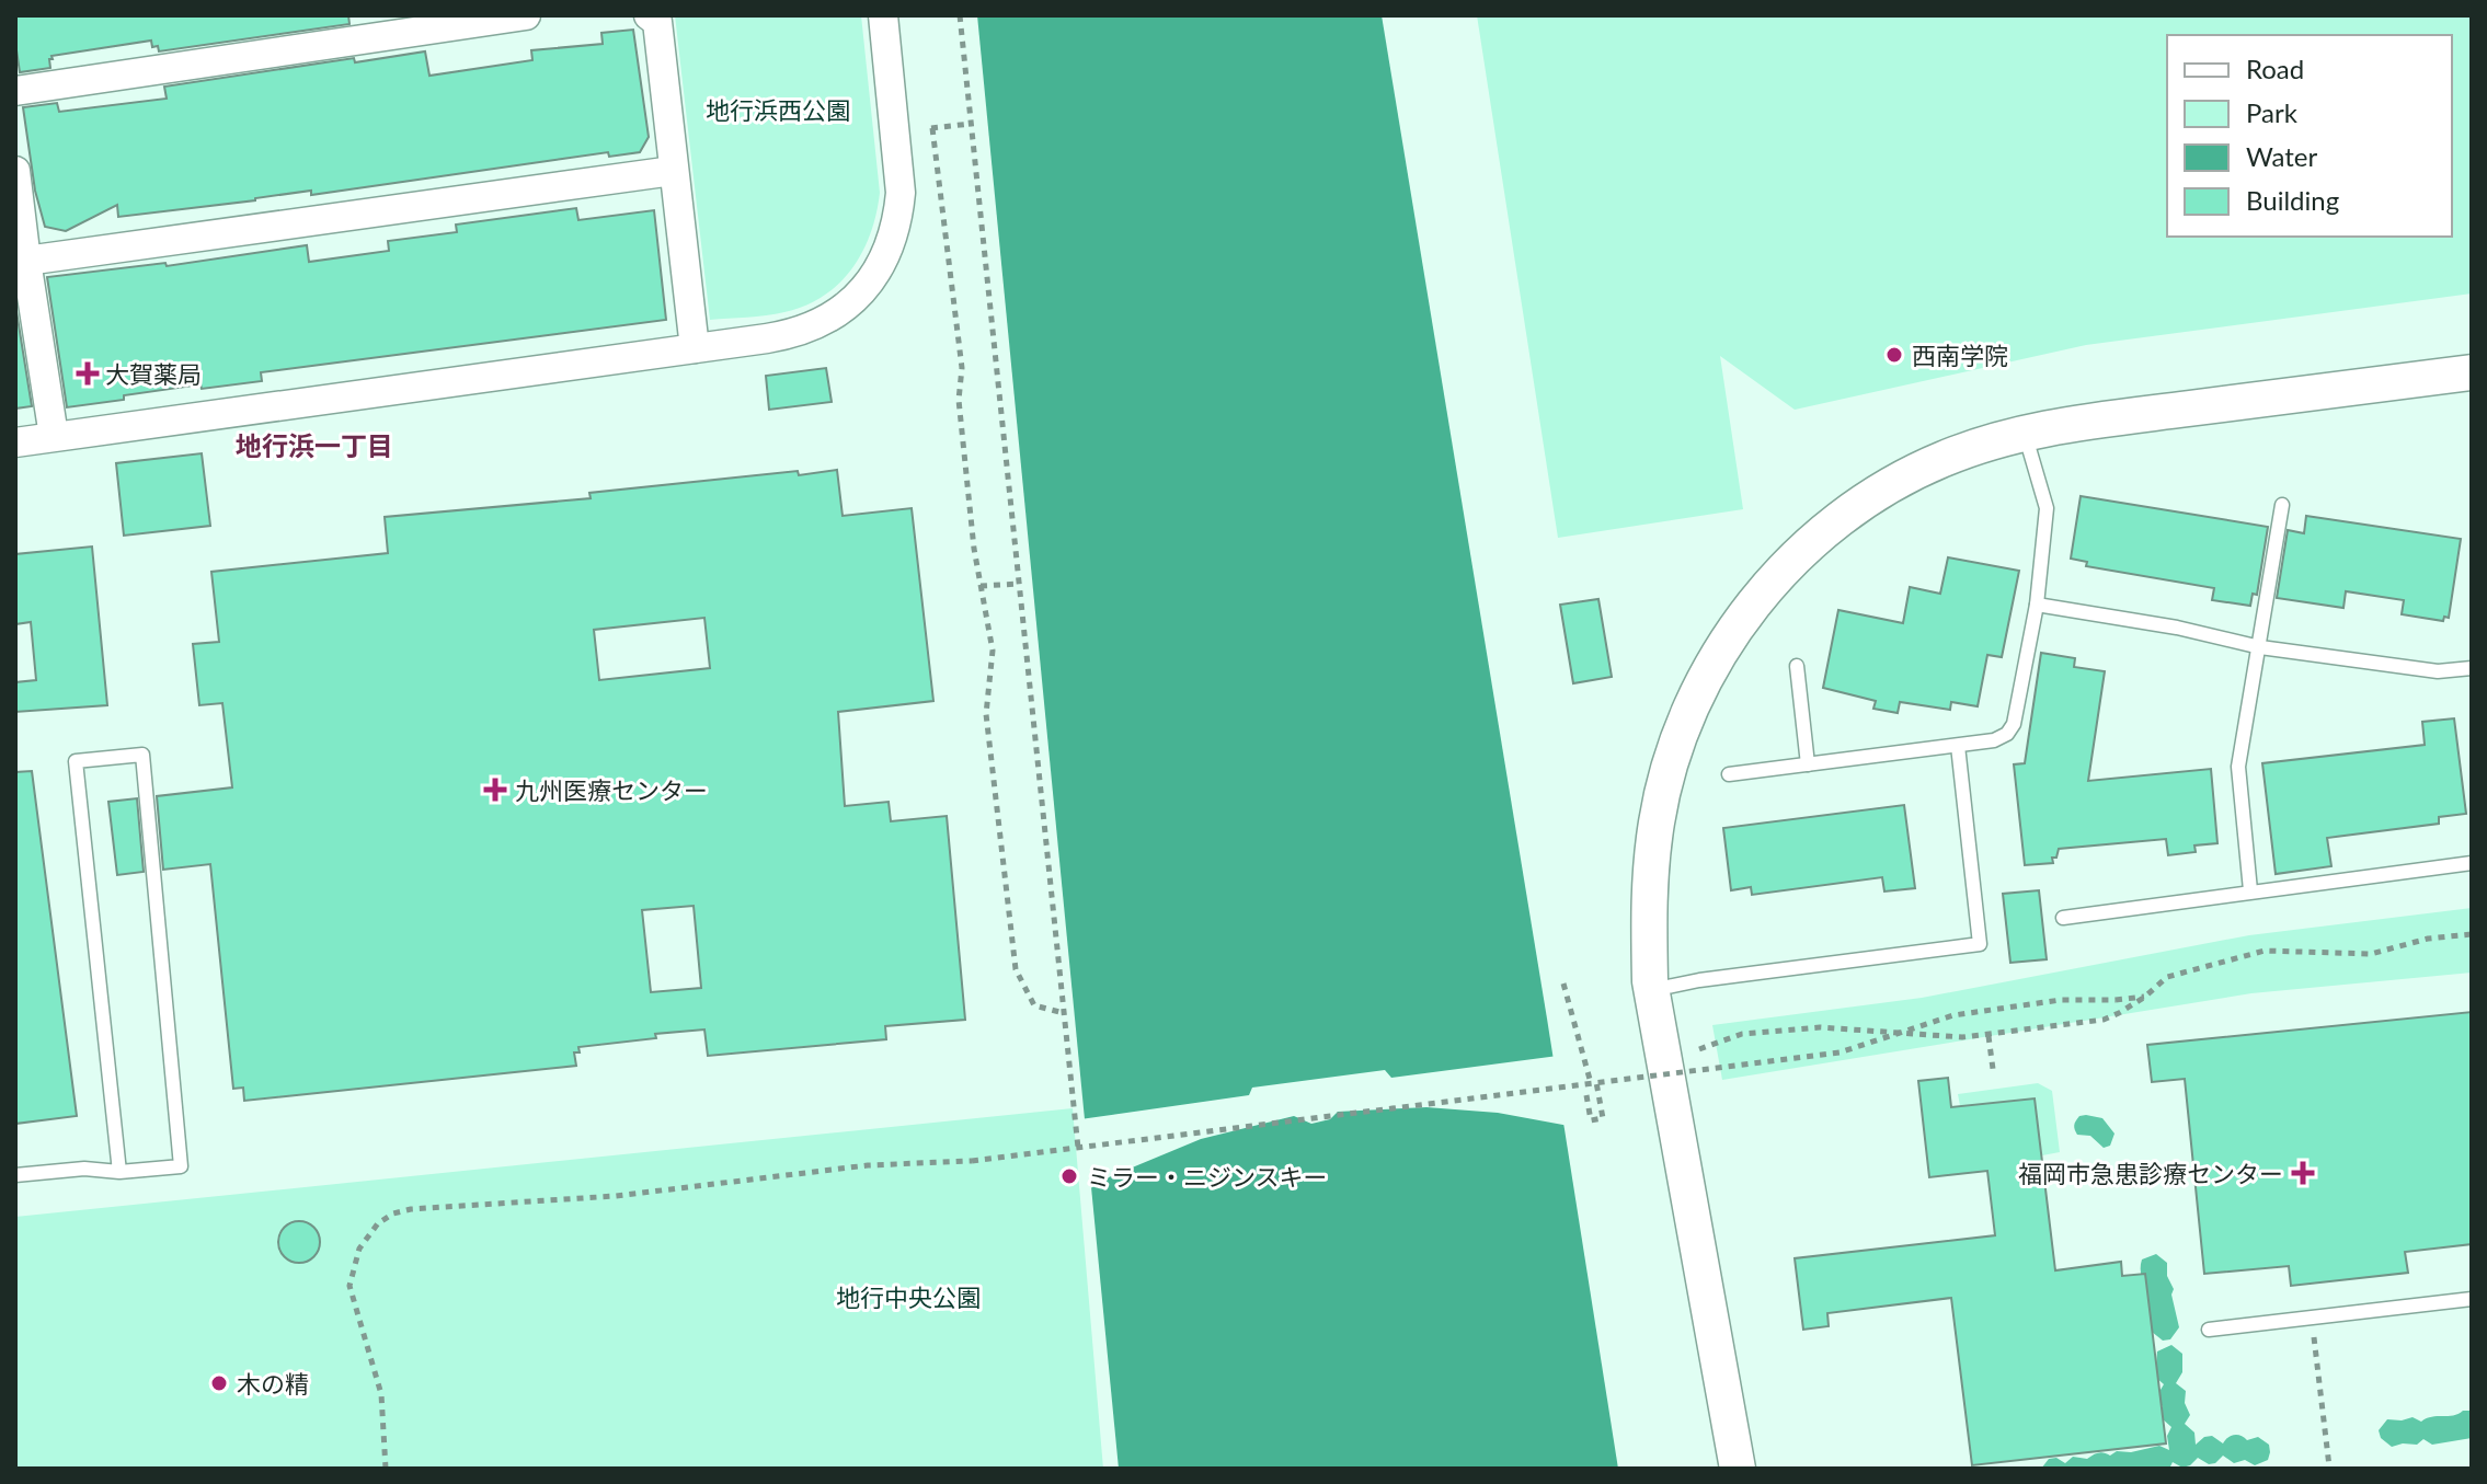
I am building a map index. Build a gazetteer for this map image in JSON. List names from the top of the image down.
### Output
{
  "districts": ["地行浜一丁目"],
  "parks": ["地行浜西公園", "地行中央公園"],
  "places": {
    "other": ["西南学院", "ミラー・ニジンスキー", "木の精"],
    "health": ["大賀薬局", "九州医療センター", "福岡市急患診療センター"]
  },
  "legend": [
    "Road",
    "Park",
    "Water",
    "Building"
  ]
}
